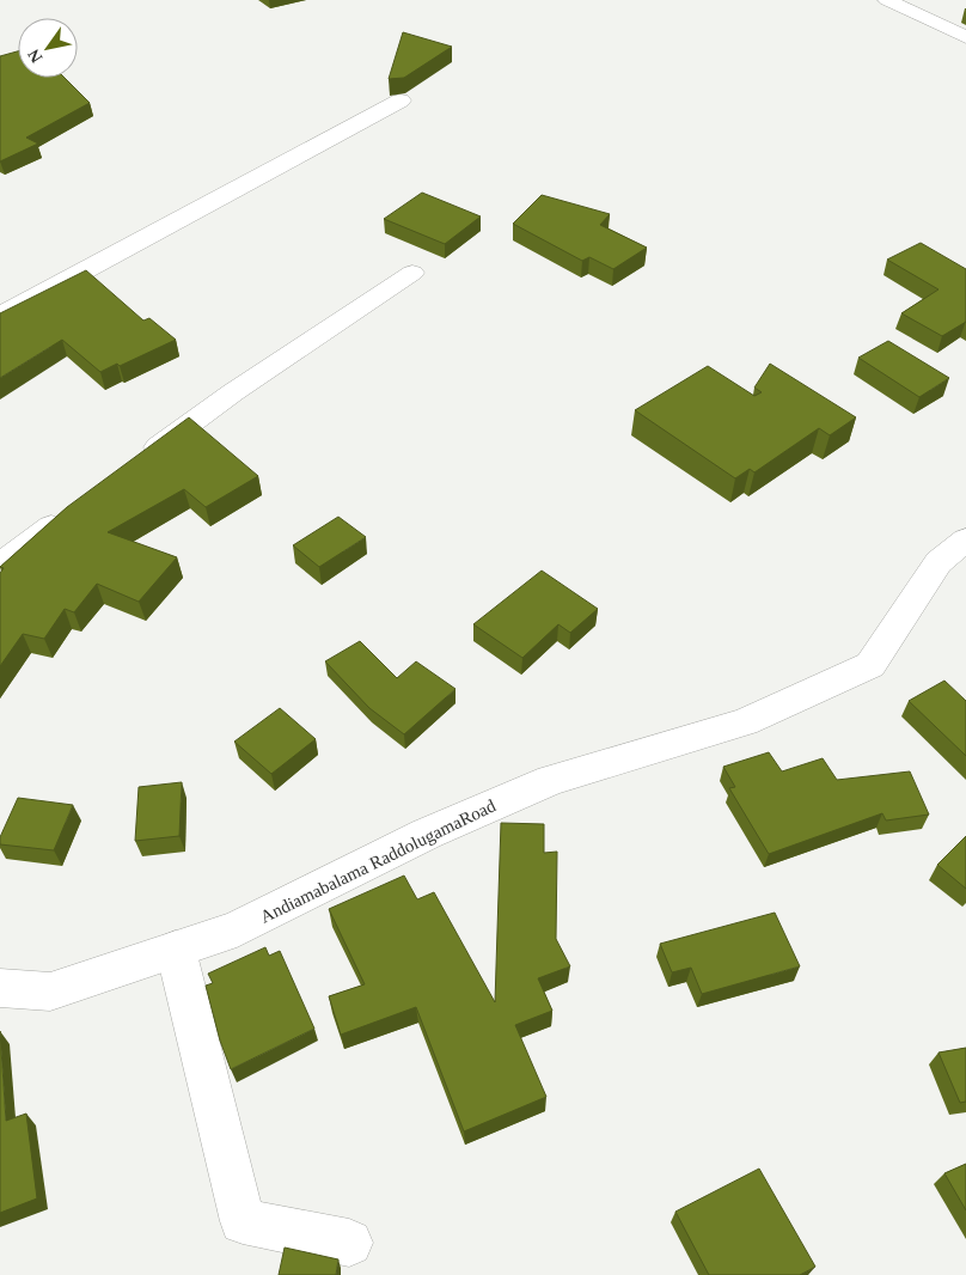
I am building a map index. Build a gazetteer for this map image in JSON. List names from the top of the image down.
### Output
{
  "streets": {
    "street": ["Andiamabalama RaddolugamaRoad"]
  },
  "north": "bottom left"
}
